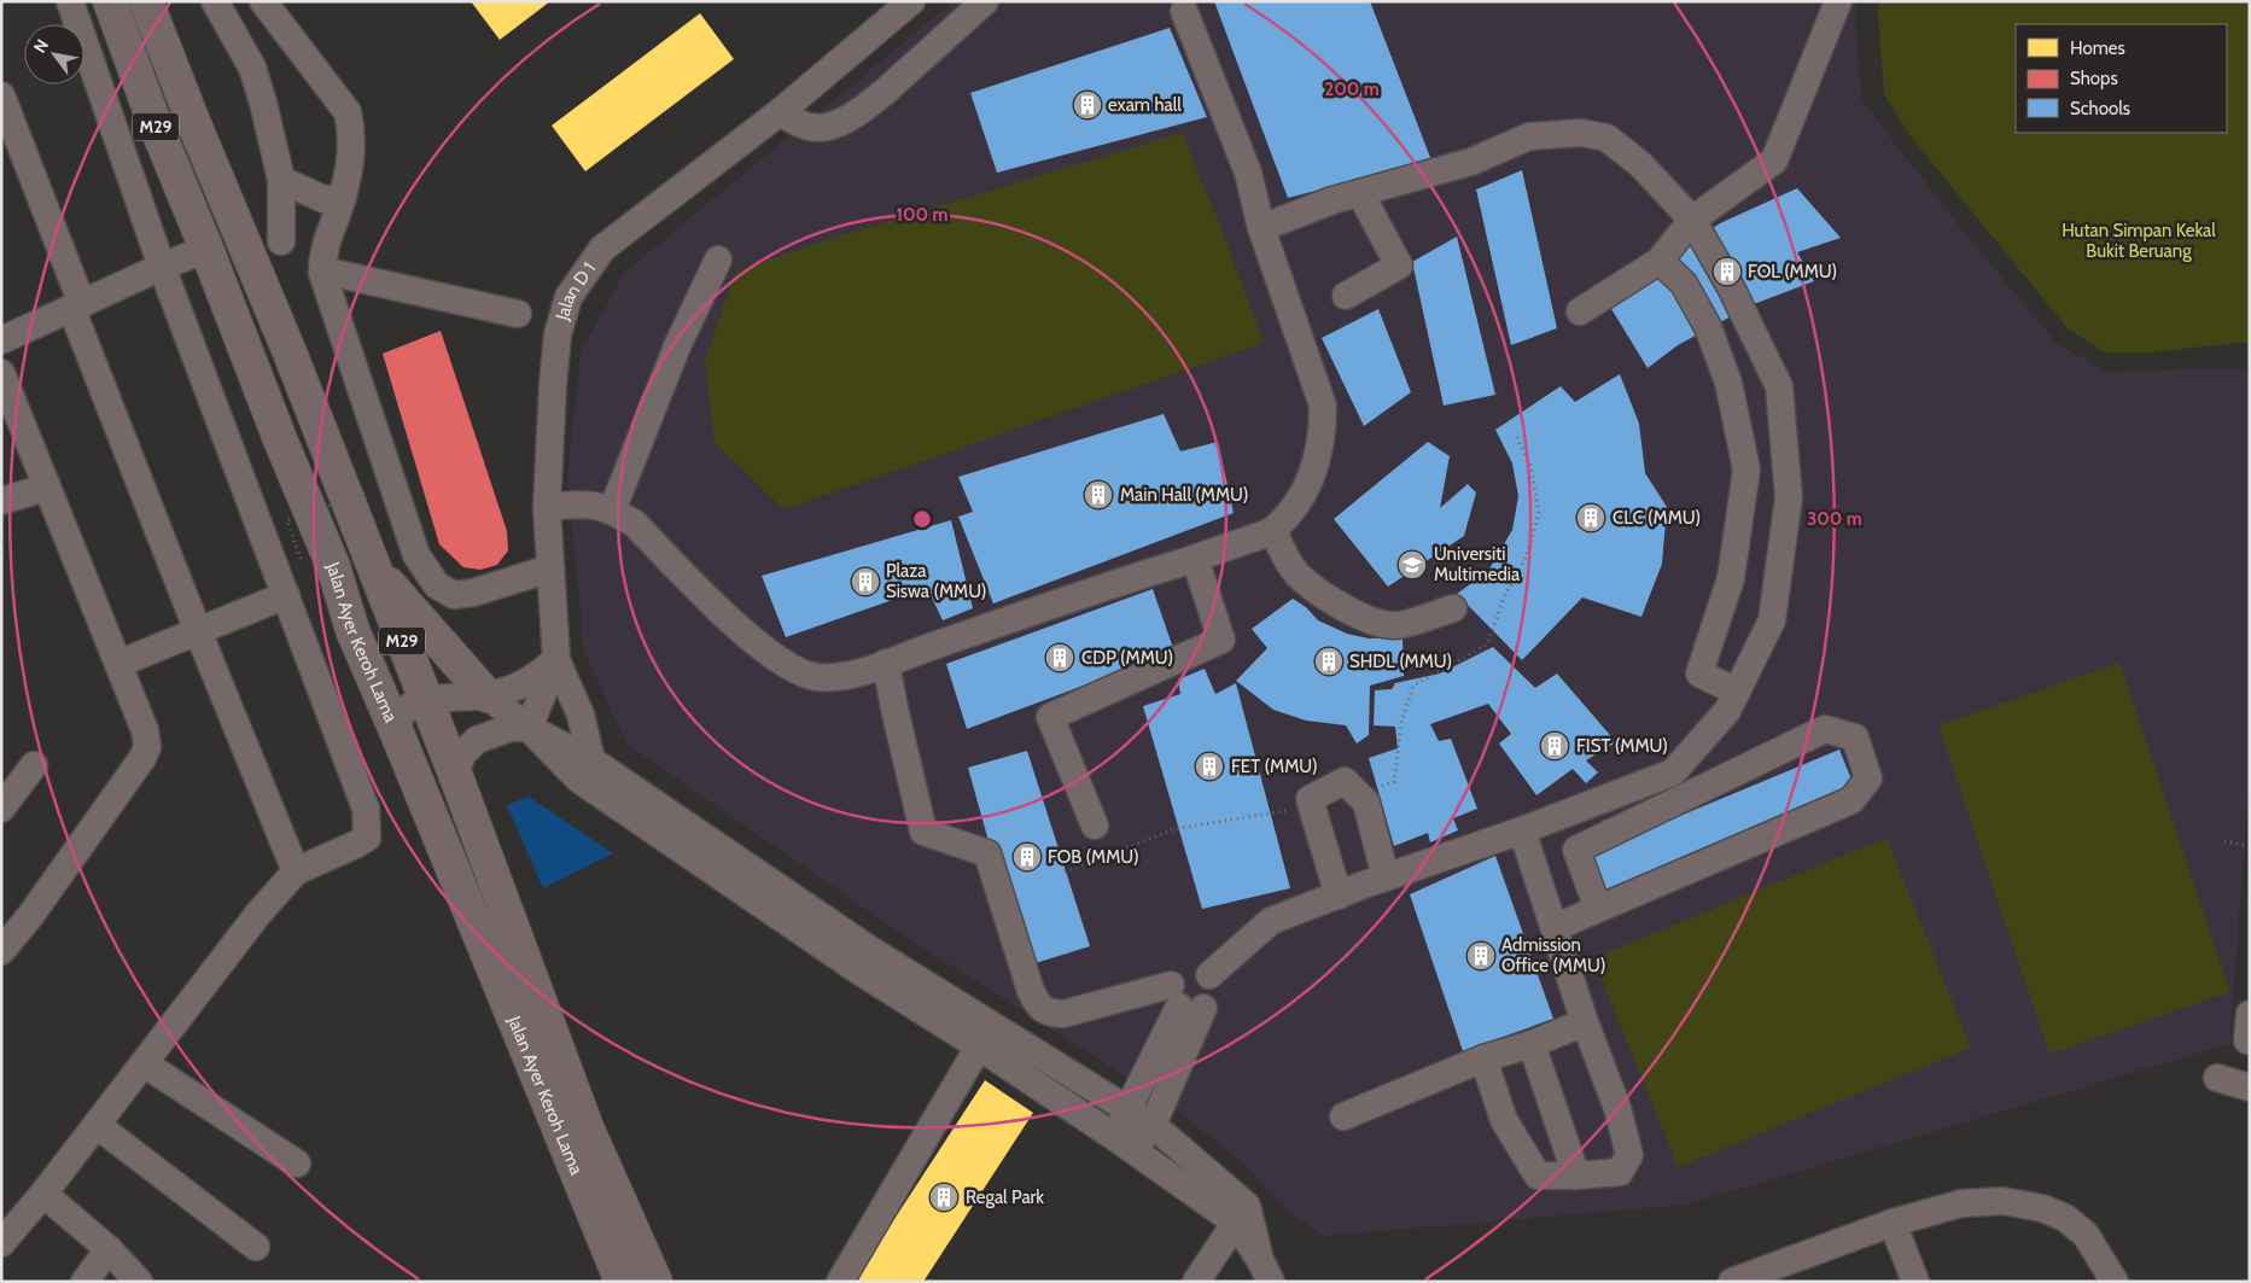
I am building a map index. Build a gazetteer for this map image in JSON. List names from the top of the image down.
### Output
{
  "streets": {
    "main road": ["M29", "Jalan Ayer Keroh Lama"],
    "street": ["Jalan D 1"]
  },
  "parks": ["Hutan Simpan Kekal Bukit Beruang"],
  "places": {
    "building": [
      "exam hall",
      "FOL (MMU)",
      "Main Hall (MMU)",
      "CLC (MMU)",
      "Plaza Siswa (MMU)",
      "CDP (MMU)",
      "SHDL (MMU)",
      "FIST (MMU)",
      "FET (MMU)",
      "FOB (MMU)",
      "Admission Office (MMU)",
      "Regal Park"
    ],
    "school or university": ["Universiti Multimedia"]
  },
  "legend": ["Homes", "Shops", "Schools"],
  "north": "top left",
  "rings": ["200 m", "100 m", "300 m"]
}
